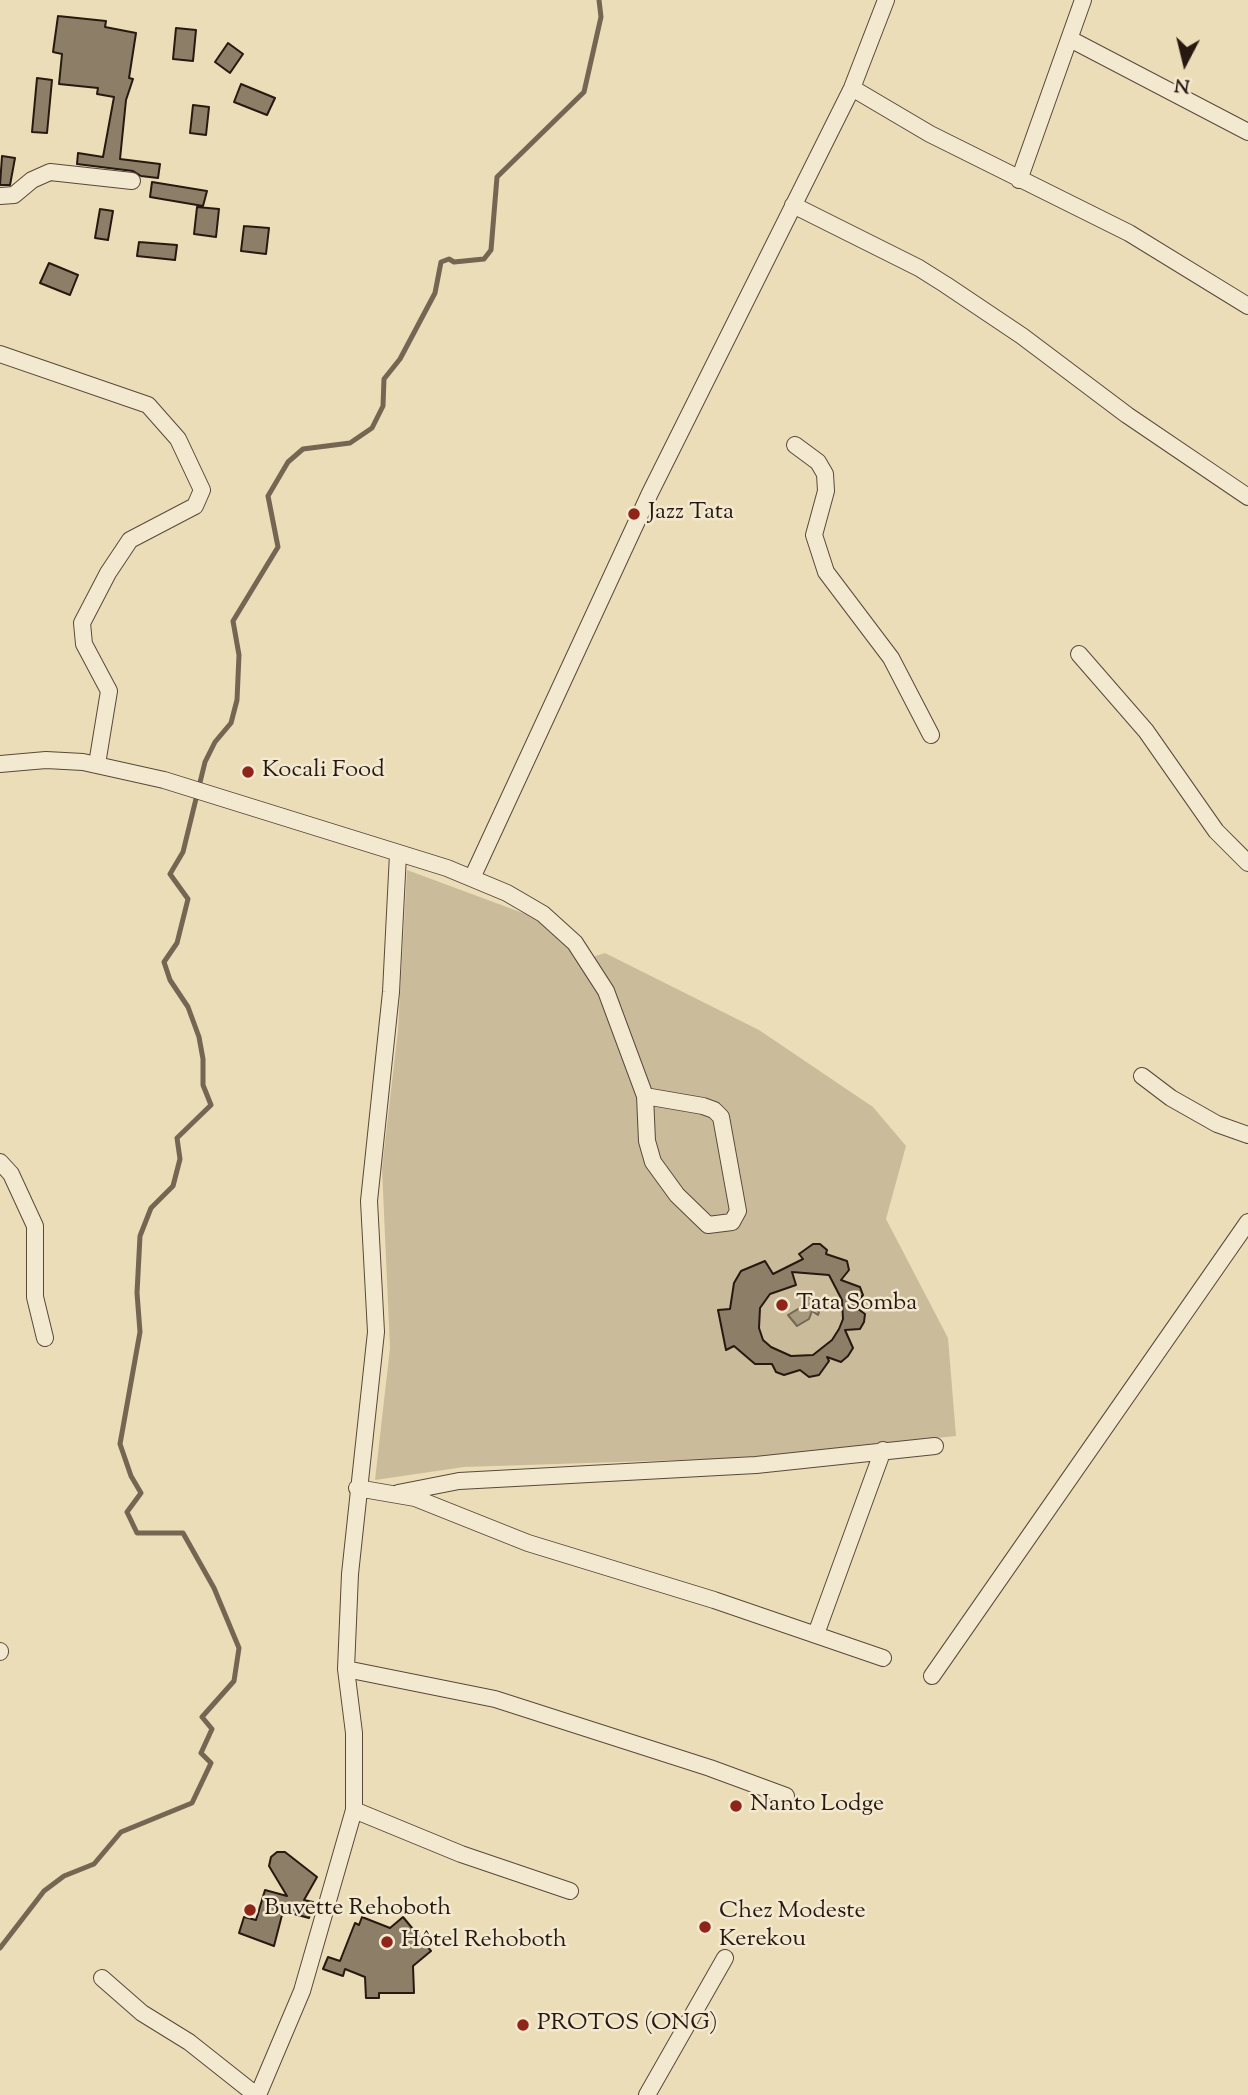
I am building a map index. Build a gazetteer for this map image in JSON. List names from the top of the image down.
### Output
{
  "places": [
    "Jazz Tata",
    "Kocali Food",
    "Tata Somba",
    "Nanto Lodge",
    "Buvette Rehoboth",
    "Chez Modeste Kerekou",
    "Hôtel Rehoboth",
    "PROTOS (ONG)"
  ],
  "north": "bottom"
}
